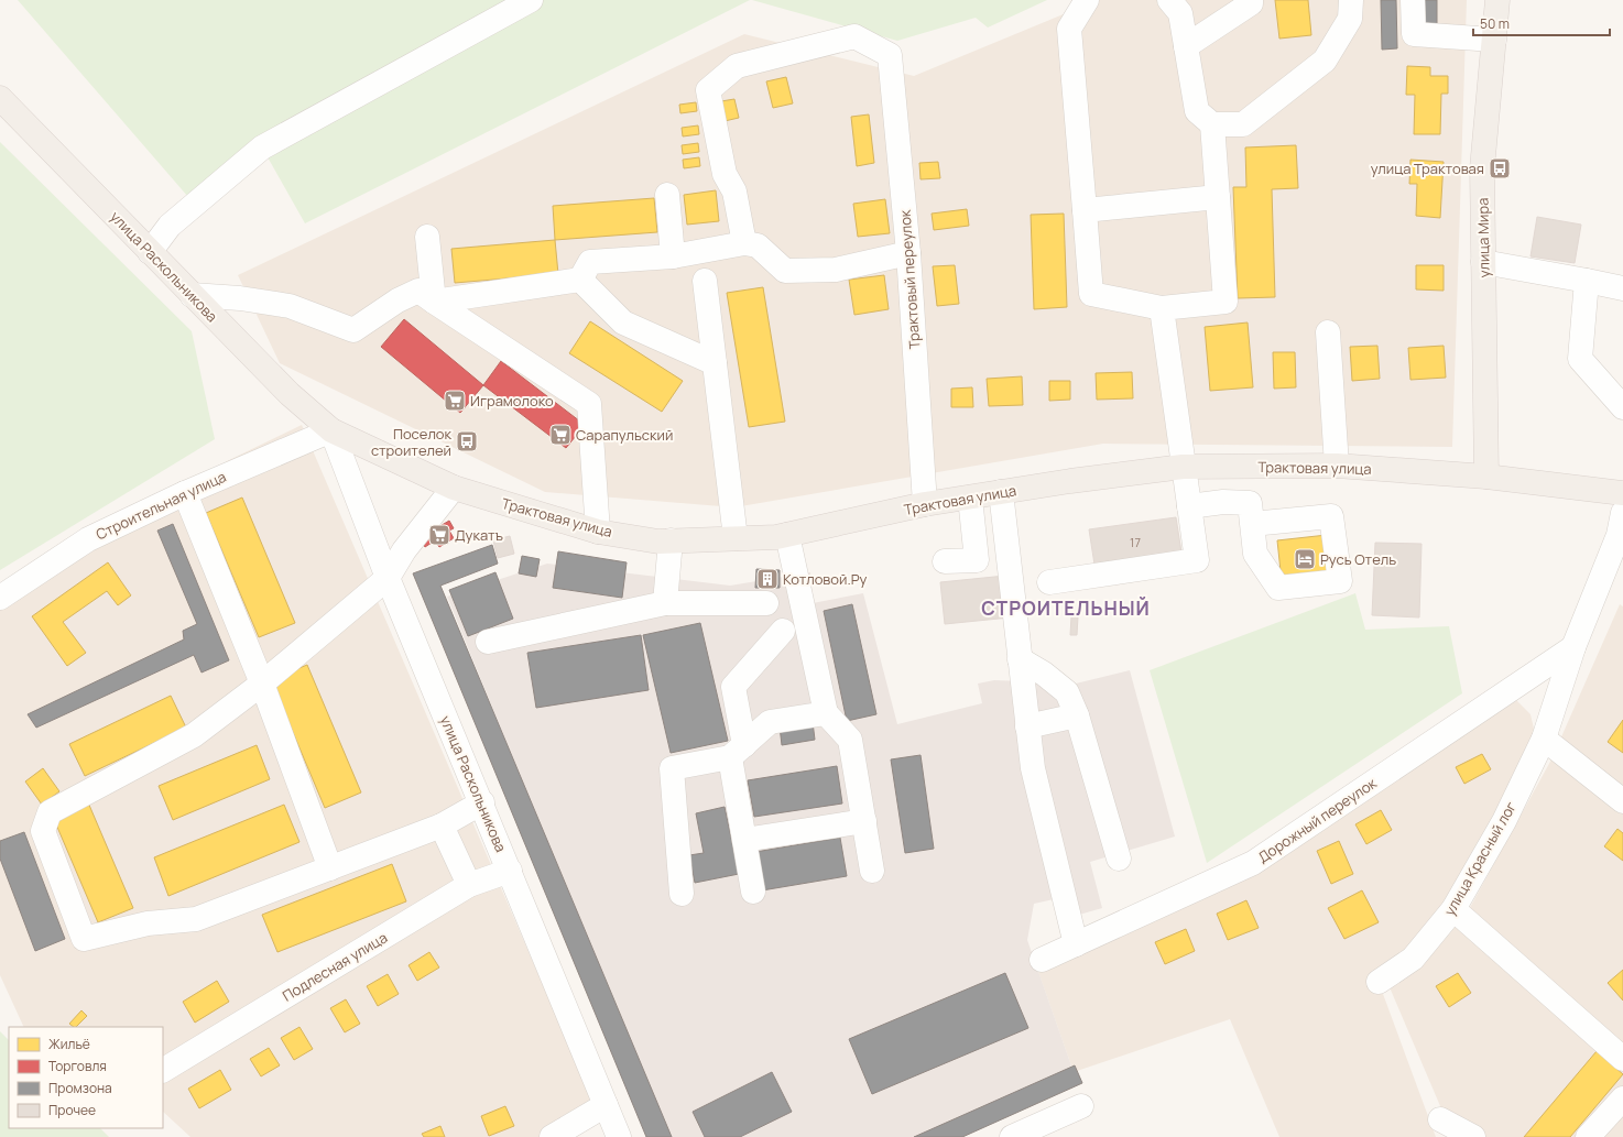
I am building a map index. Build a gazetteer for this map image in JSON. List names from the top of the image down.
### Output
{
  "streets": {
    "main road": ["улица Мира", "улица Раскольникова", "Трактовая улица"],
    "street": [
      "Трактовый переулок",
      "Строительная улица",
      "Дорожный переулок",
      "улица Красный лог",
      "Подлесная улица"
    ]
  },
  "crossings": [
    ["улица Мира", "Трактовая улица"],
    ["улица Раскольникова", "Трактовая улица"],
    ["улица Раскольникова", "Строительная улица"],
    ["улица Раскольникова", "Подлесная улица"],
    ["Трактовый переулок", "Трактовая улица"],
    ["Дорожный переулок", "улица Красный лог"]
  ],
  "districts": ["СТРОИТЕЛЬНЫЙ"],
  "places": {
    "bus stop": ["улица Трактовая", "Поселок строителей"],
    "supermarket": ["Играмолоко", "Сарапульский", "Дукатъ"],
    "hotel": ["Русь Отель"],
    "building": ["Котловой.Ру"]
  },
  "house_numbers": ["17"],
  "legend": [
    "Жильё",
    "Торговля",
    "Промзона",
    "Прочее"
  ],
  "scale_bar": "50 m"
}
